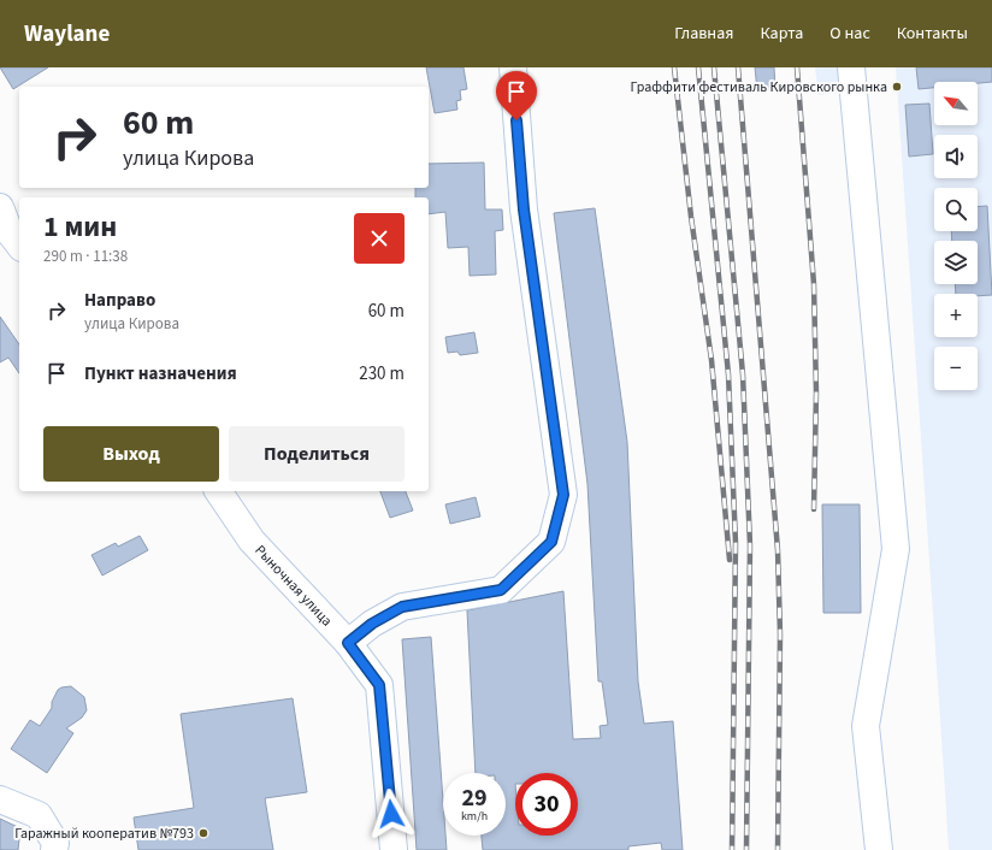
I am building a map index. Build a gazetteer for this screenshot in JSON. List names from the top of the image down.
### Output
{
  "streets": {
    "street": ["Рыночная улица"]
  },
  "places": ["Граффити фестиваль Кировского рынка", "Гаражный кооператив №793"],
  "north": "top left",
  "page": {
    "header": "Waylane",
    "nav": [
      "Главная",
      "Карта",
      "О нас",
      "Контакты"
    ],
    "map_buttons": ["+", "−"],
    "turn": ["60 m", "улица Кирова"],
    "heading": ["1 мин", "290 m · 11:38"],
    "list": [
      {
        "name": "Направо",
        "note": "улица Кирова",
        "value": "60 m"
      },
      {
        "name": "Пункт назначения",
        "value": "230 m"
      }
    ],
    "buttons": ["Выход", "Поделиться"],
    "speed": "29 km/h",
    "limit": "30"
  }
}
